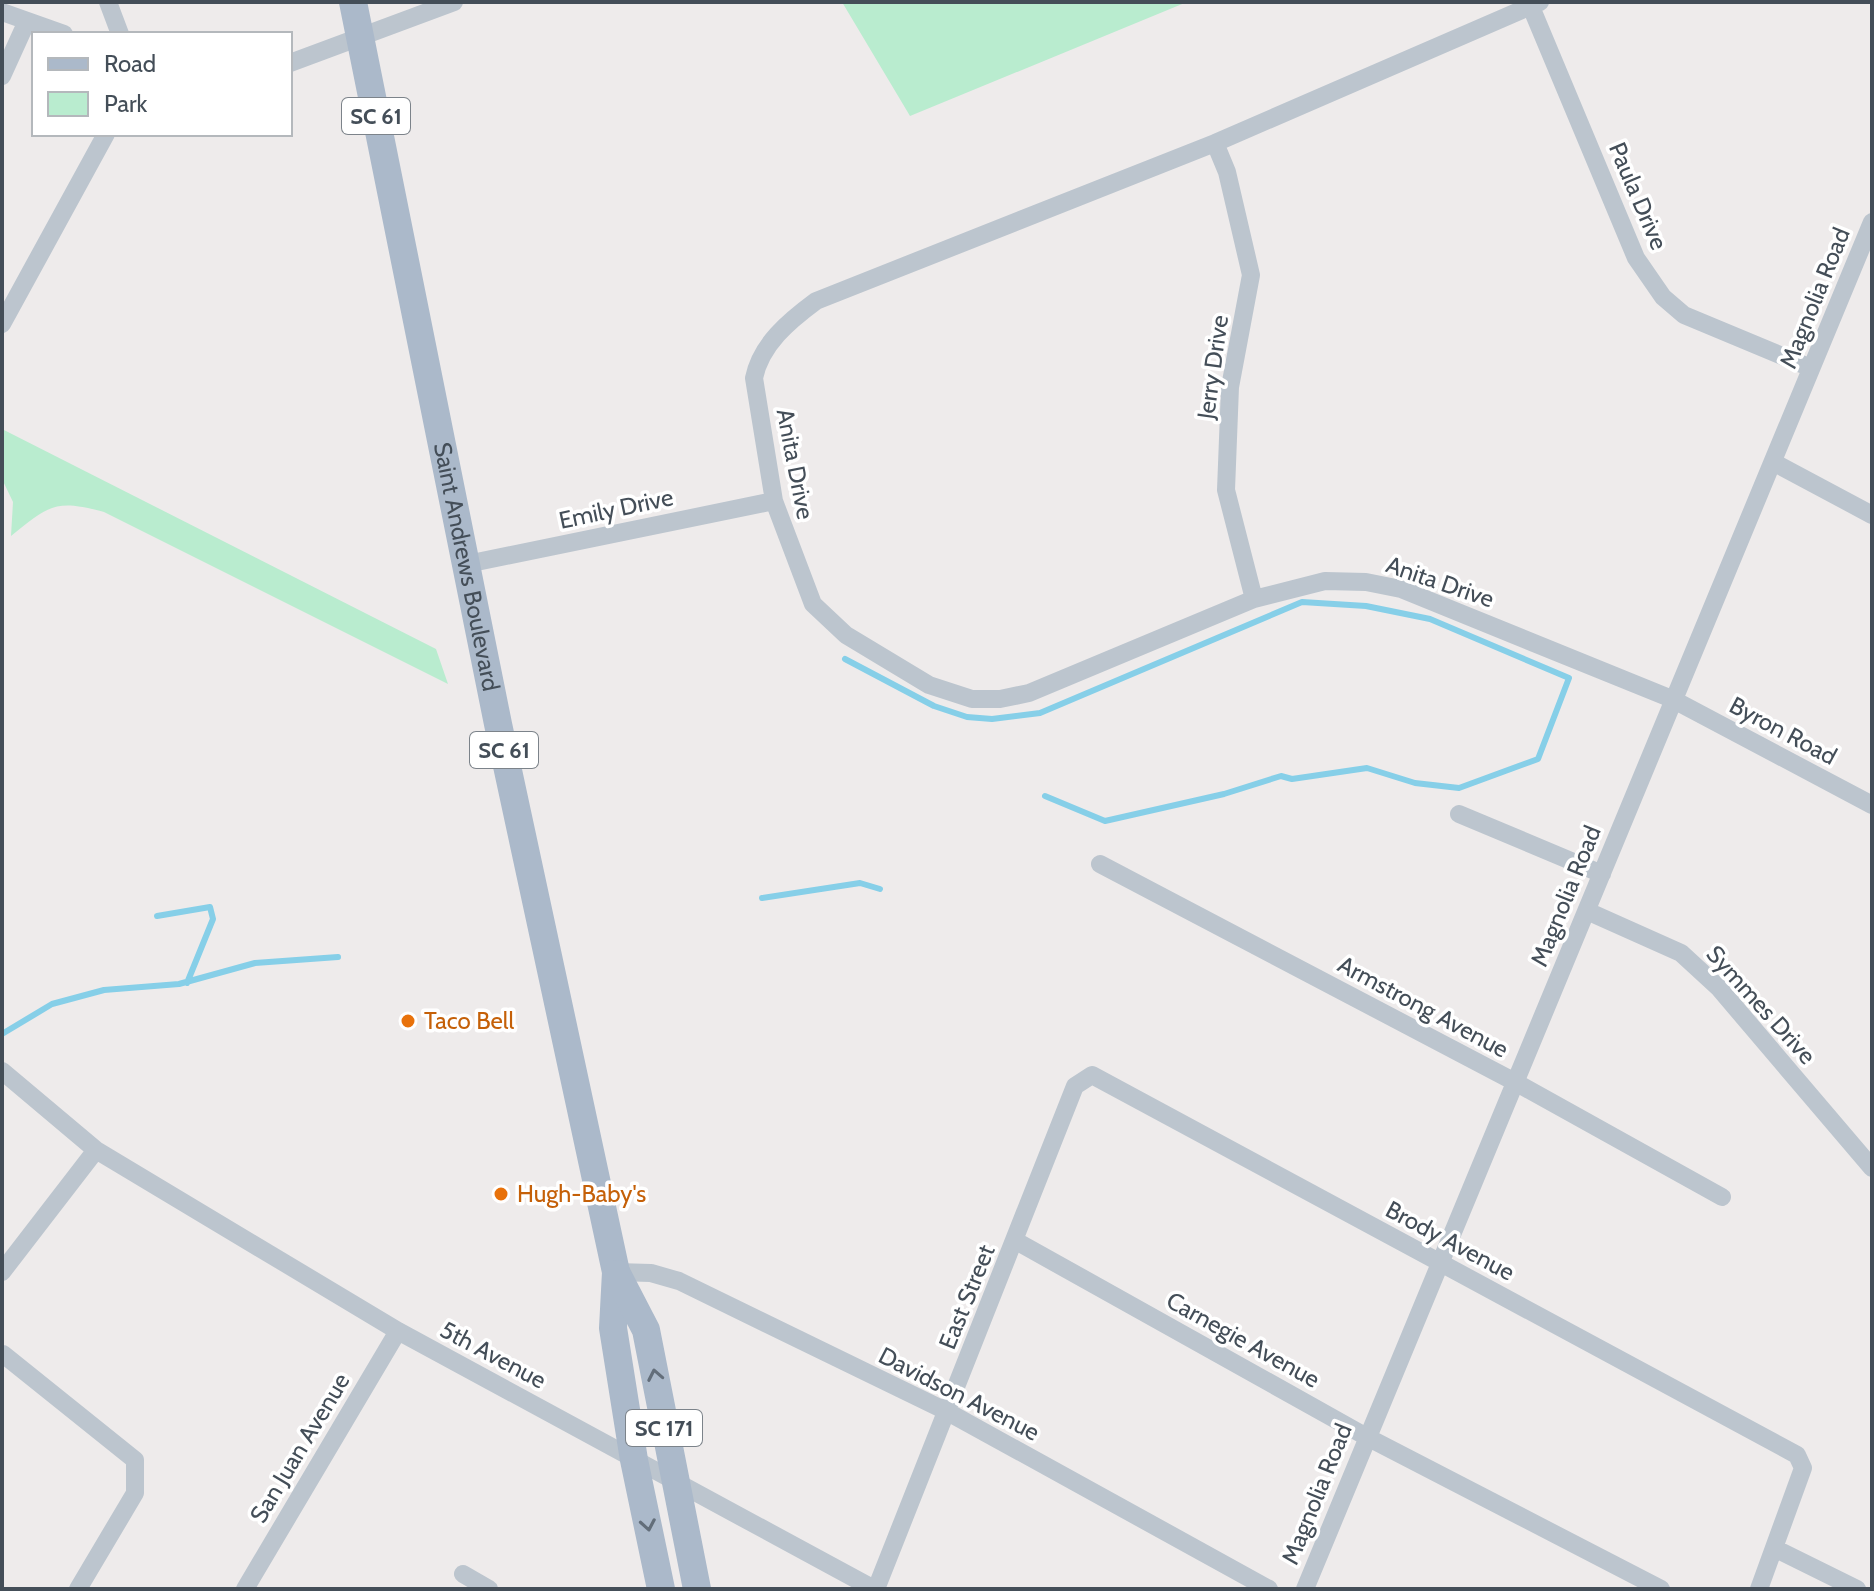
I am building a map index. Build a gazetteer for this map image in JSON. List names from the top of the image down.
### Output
{
  "streets": {
    "main road": ["SC 61", "Saint Andrews Boulevard", "SC 171"],
    "street": [
      "Paula Drive",
      "Magnolia Road",
      "Jerry Drive",
      "Anita Drive",
      "Emily Drive",
      "Byron Road",
      "Symmes Drive",
      "Armstrong Avenue",
      "Brody Avenue",
      "East Street",
      "Carnegie Avenue",
      "5th Avenue",
      "Davidson Avenue",
      "San Juan Avenue"
    ]
  },
  "crossings": [
    ["Paula Drive", "Magnolia Road"],
    ["Paula Drive", "Anita Drive"],
    ["Magnolia Road", "Anita Drive"],
    ["Magnolia Road", "Byron Road"],
    ["Magnolia Road", "Symmes Drive"],
    ["Magnolia Road", "Armstrong Avenue"],
    ["Magnolia Road", "Brody Avenue"],
    ["Magnolia Road", "Carnegie Avenue"],
    ["Jerry Drive", "Anita Drive"],
    ["Anita Drive", "Emily Drive"],
    ["Anita Drive", "Byron Road"],
    ["Emily Drive", "Saint Andrews Boulevard"],
    ["Saint Andrews Boulevard", "5th Avenue"],
    ["Saint Andrews Boulevard", "Davidson Avenue"],
    ["Brody Avenue", "East Street"],
    ["East Street", "Carnegie Avenue"],
    ["East Street", "5th Avenue"],
    ["East Street", "Davidson Avenue"],
    ["5th Avenue", "San Juan Avenue"]
  ],
  "places": ["Taco Bell", "Hugh-Baby's"],
  "legend": ["Road", "Park"]
}
